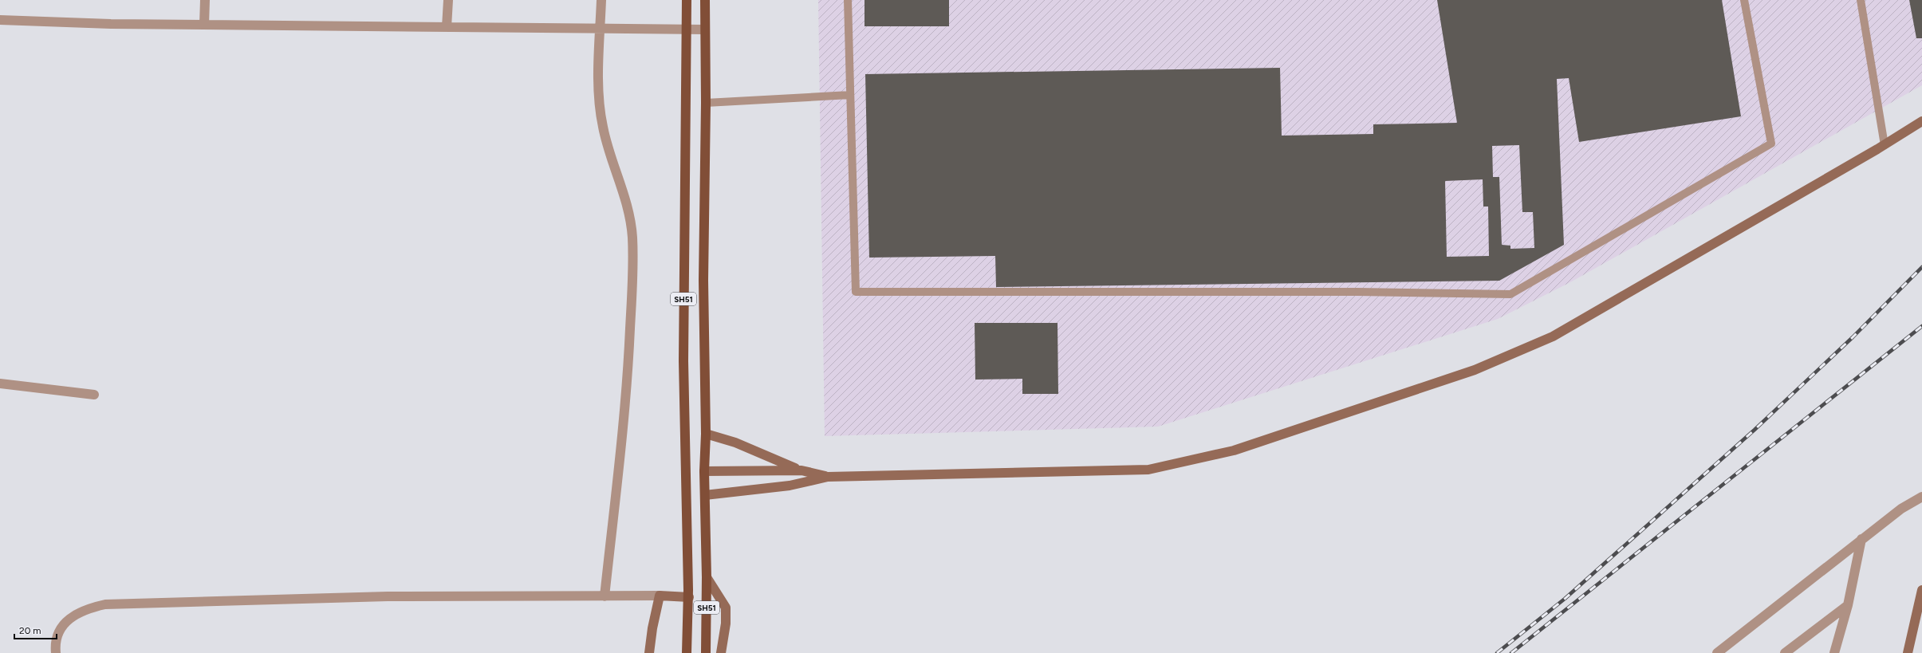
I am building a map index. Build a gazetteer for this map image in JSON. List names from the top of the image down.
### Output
{
  "streets": {
    "main road": ["SH51"]
  },
  "scale_bar": "20 m"
}
